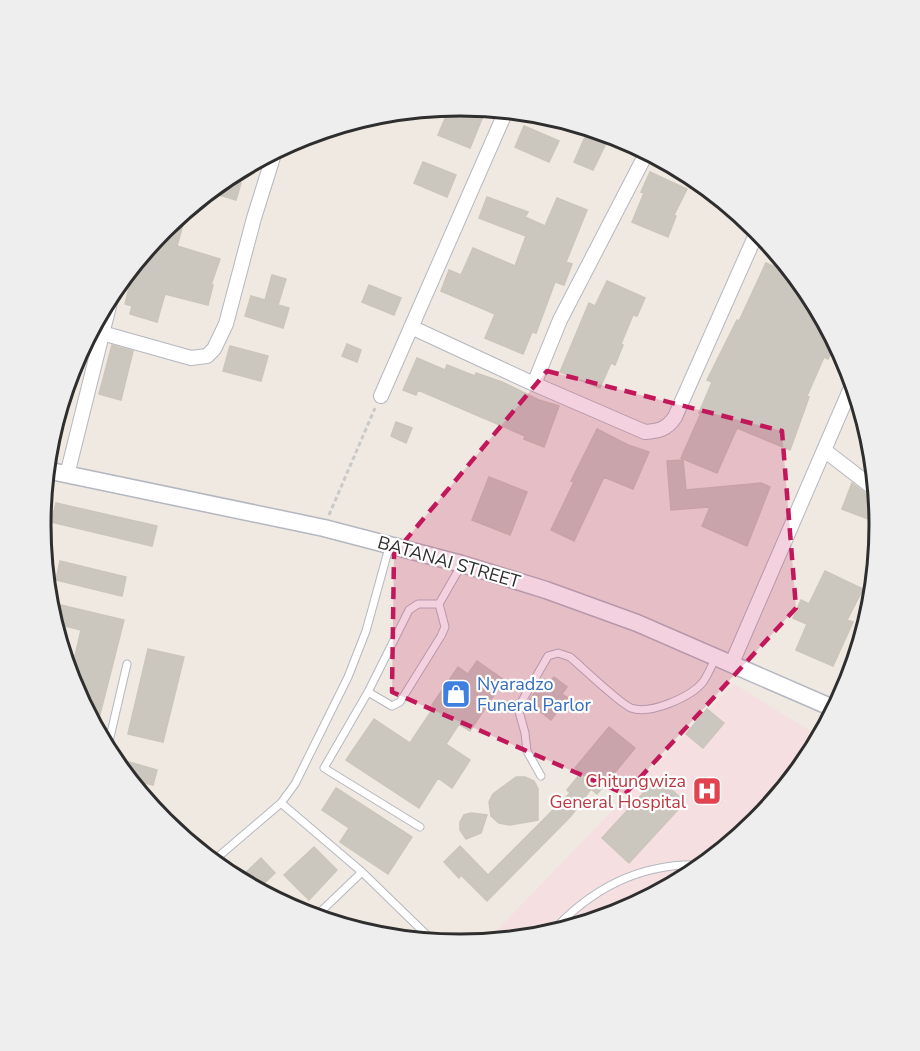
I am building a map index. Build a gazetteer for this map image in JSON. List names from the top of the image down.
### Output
{
  "streets": {
    "street": ["BATANAI STREET"]
  },
  "places": {
    "shop": ["Nyaradzo Funeral Parlor"],
    "hospital": ["Chitungwiza General Hospital"]
  }
}
